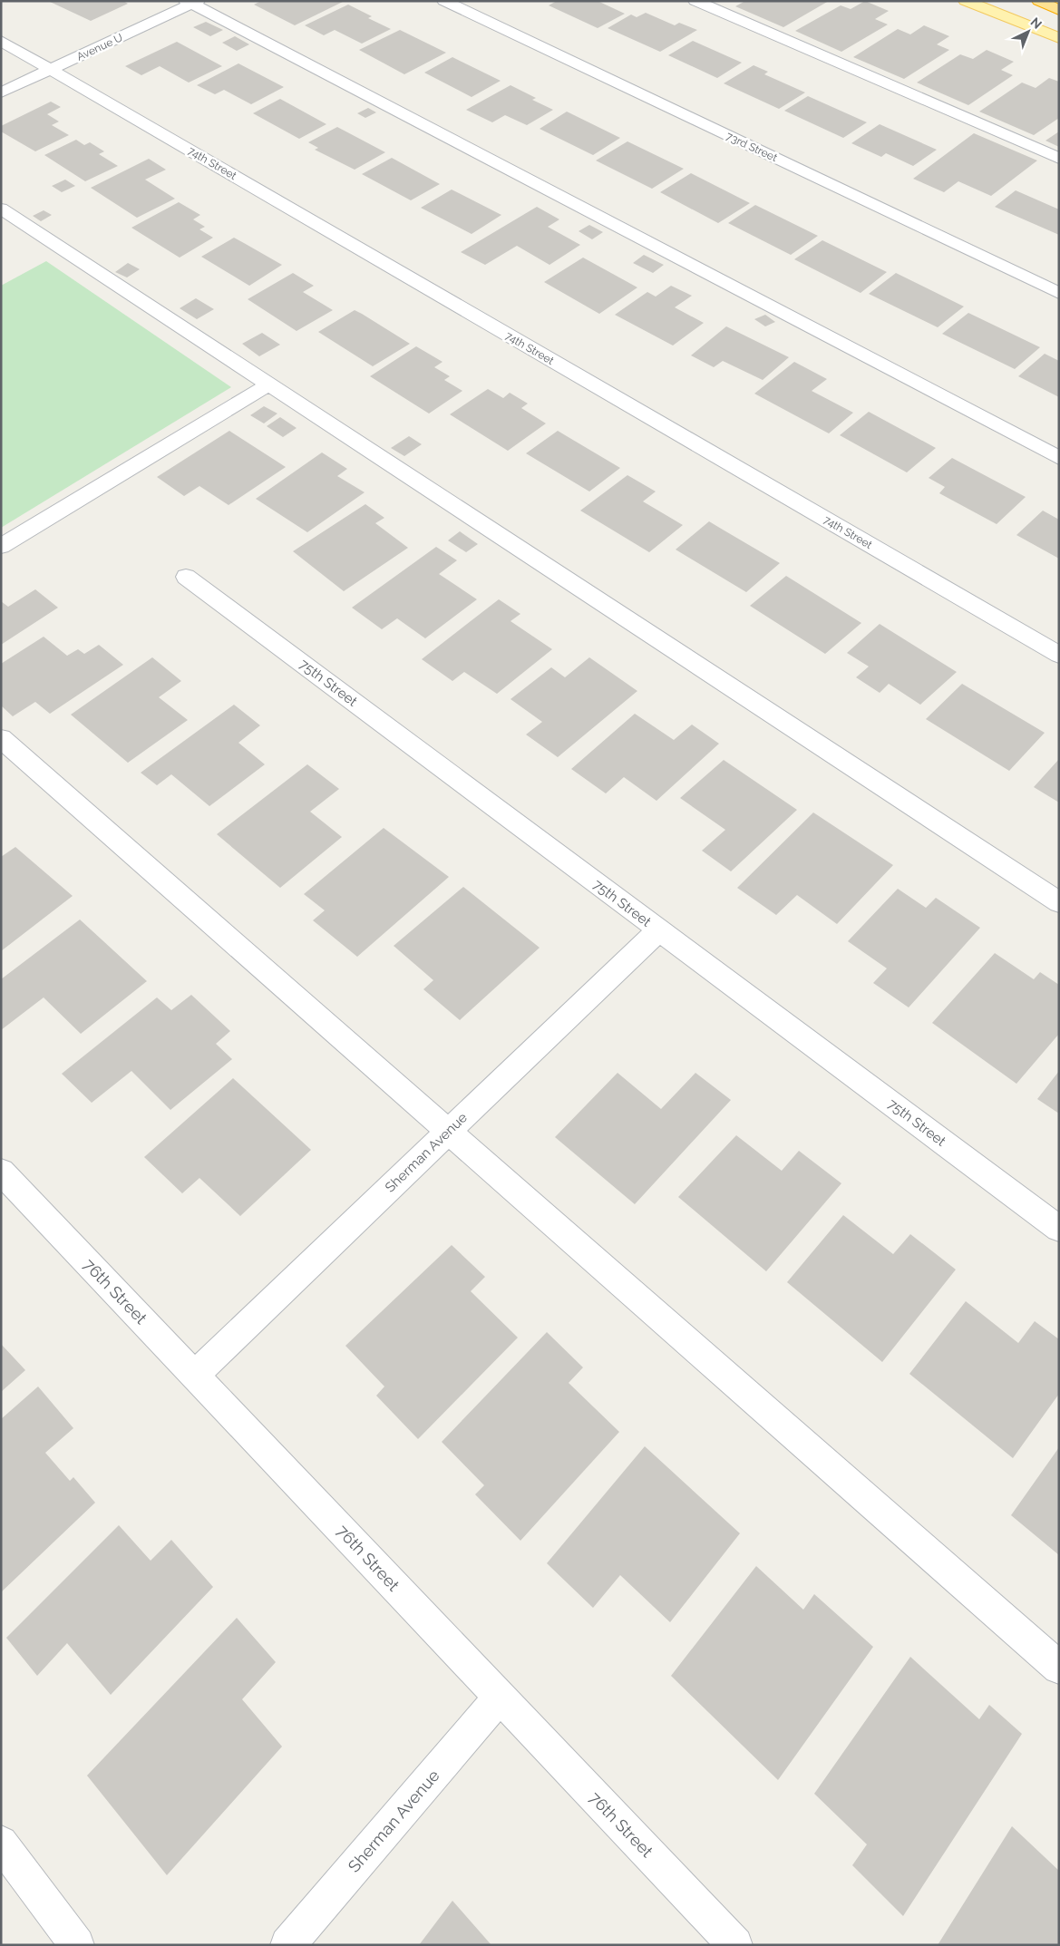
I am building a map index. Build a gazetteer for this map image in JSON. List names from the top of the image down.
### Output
{
  "streets": {
    "street": [
      "Avenue U",
      "73rd Street",
      "74th Street",
      "75th Street",
      "Sherman Avenue",
      "76th Street"
    ]
  },
  "crossings": [
    ["Avenue U", "74th Street"],
    ["75th Street", "Sherman Avenue"],
    ["Sherman Avenue", "76th Street"]
  ],
  "north": "top right"
}
